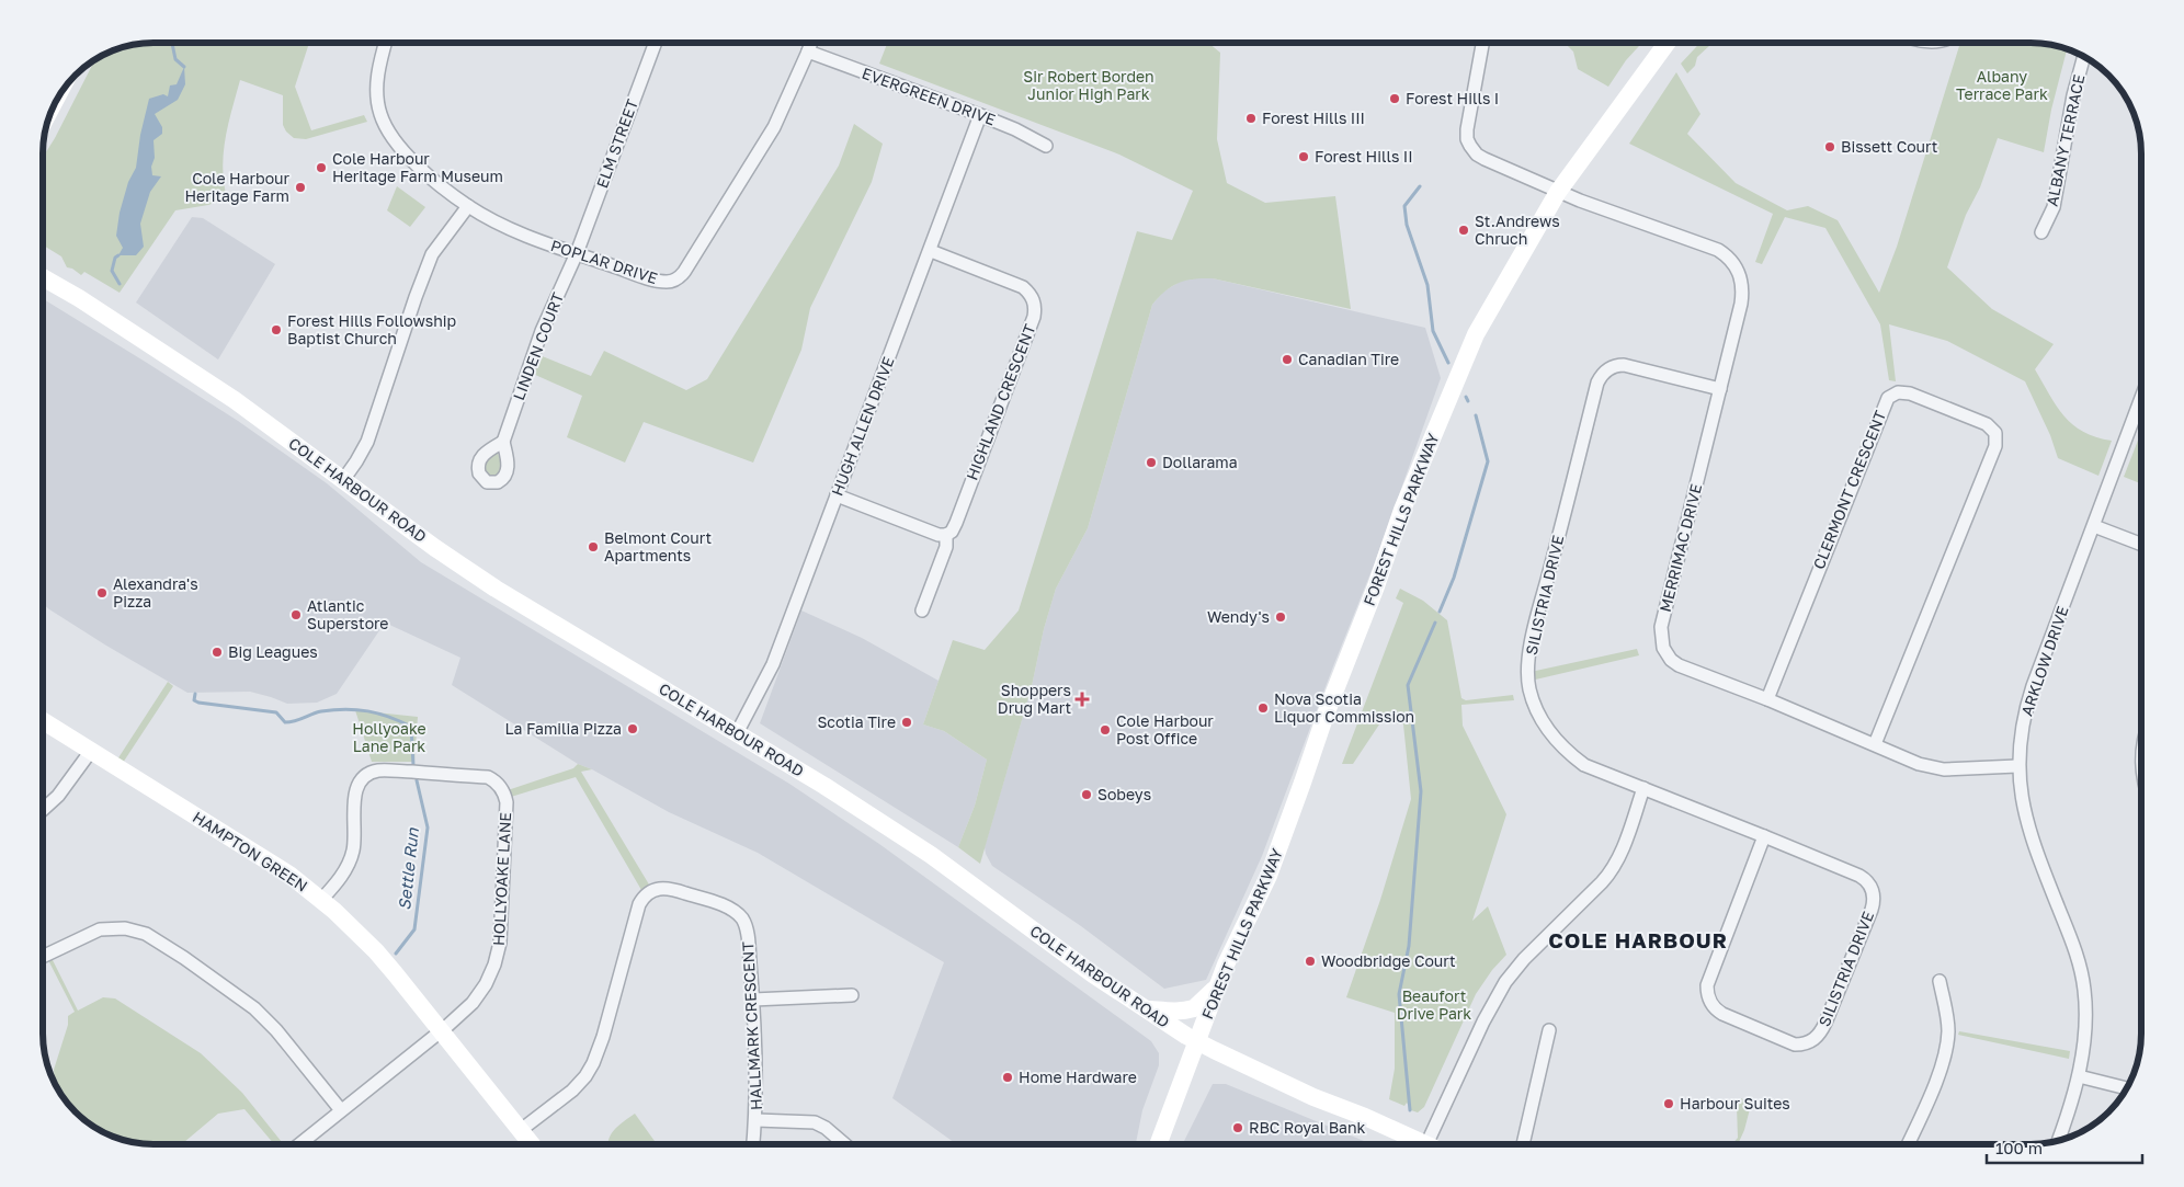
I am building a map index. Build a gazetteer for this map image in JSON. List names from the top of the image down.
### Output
{
  "streets": {
    "main road": ["COLE HARBOUR ROAD", "FOREST HILLS PARKWAY", "HAMPTON GREEN"],
    "street": [
      "EVERGREEN DRIVE",
      "ALBANY TERRACE",
      "ELM STREET",
      "POPLAR DRIVE",
      "LINDEN COURT",
      "HIGHLAND CRESCENT",
      "HUGH ALLEN DRIVE",
      "CLERMONT CRESCENT",
      "MERRIMAC DRIVE",
      "SILISTRIA DRIVE",
      "ARKLOW DRIVE",
      "HOLLYOAKE LANE",
      "HALLMARK CRESCENT"
    ]
  },
  "crossings": [
    ["EVERGREEN DRIVE", "POPLAR DRIVE"],
    ["EVERGREEN DRIVE", "HUGH ALLEN DRIVE"],
    ["ELM STREET", "POPLAR DRIVE"],
    ["ELM STREET", "LINDEN COURT"],
    ["POPLAR DRIVE", "LINDEN COURT"],
    ["HIGHLAND CRESCENT", "HUGH ALLEN DRIVE"],
    ["HUGH ALLEN DRIVE", "COLE HARBOUR ROAD"],
    ["COLE HARBOUR ROAD", "FOREST HILLS PARKWAY"],
    ["CLERMONT CRESCENT", "MERRIMAC DRIVE"],
    ["FOREST HILLS PARKWAY", "MERRIMAC DRIVE"],
    ["MERRIMAC DRIVE", "SILISTRIA DRIVE"],
    ["MERRIMAC DRIVE", "ARKLOW DRIVE"],
    ["HAMPTON GREEN", "HOLLYOAKE LANE"],
    ["HAMPTON GREEN", "HALLMARK CRESCENT"]
  ],
  "districts": ["COLE HARBOUR"],
  "water": ["Settle Run"],
  "parks": [
    "Sir Robert Borden Junior High Park",
    "Albany Terrace Park",
    "Hollyoake Lane Park",
    "Beaufort Drive Park"
  ],
  "places": {
    "other": [
      "Forest Hills I",
      "Forest Hills III",
      "Bissett Court",
      "Forest Hills II",
      "Cole Harbour Heritage Farm Museum",
      "Cole Harbour Heritage Farm",
      "St.Andrews Chruch",
      "Forest Hills Followship Baptist Church",
      "Canadian Tire",
      "Dollarama",
      "Belmont Court Apartments",
      "Alexandra's Pizza",
      "Atlantic Superstore",
      "Wendy's",
      "Big Leagues",
      "Nova Scotia Liquor Commission",
      "Scotia Tire",
      "La Familia Pizza",
      "Cole Harbour Post Office",
      "Sobeys",
      "Woodbridge Court",
      "Home Hardware",
      "Harbour Suites",
      "RBC Royal Bank"
    ],
    "health": ["Shoppers Drug Mart"]
  },
  "scale_bar": "100 m"
}
